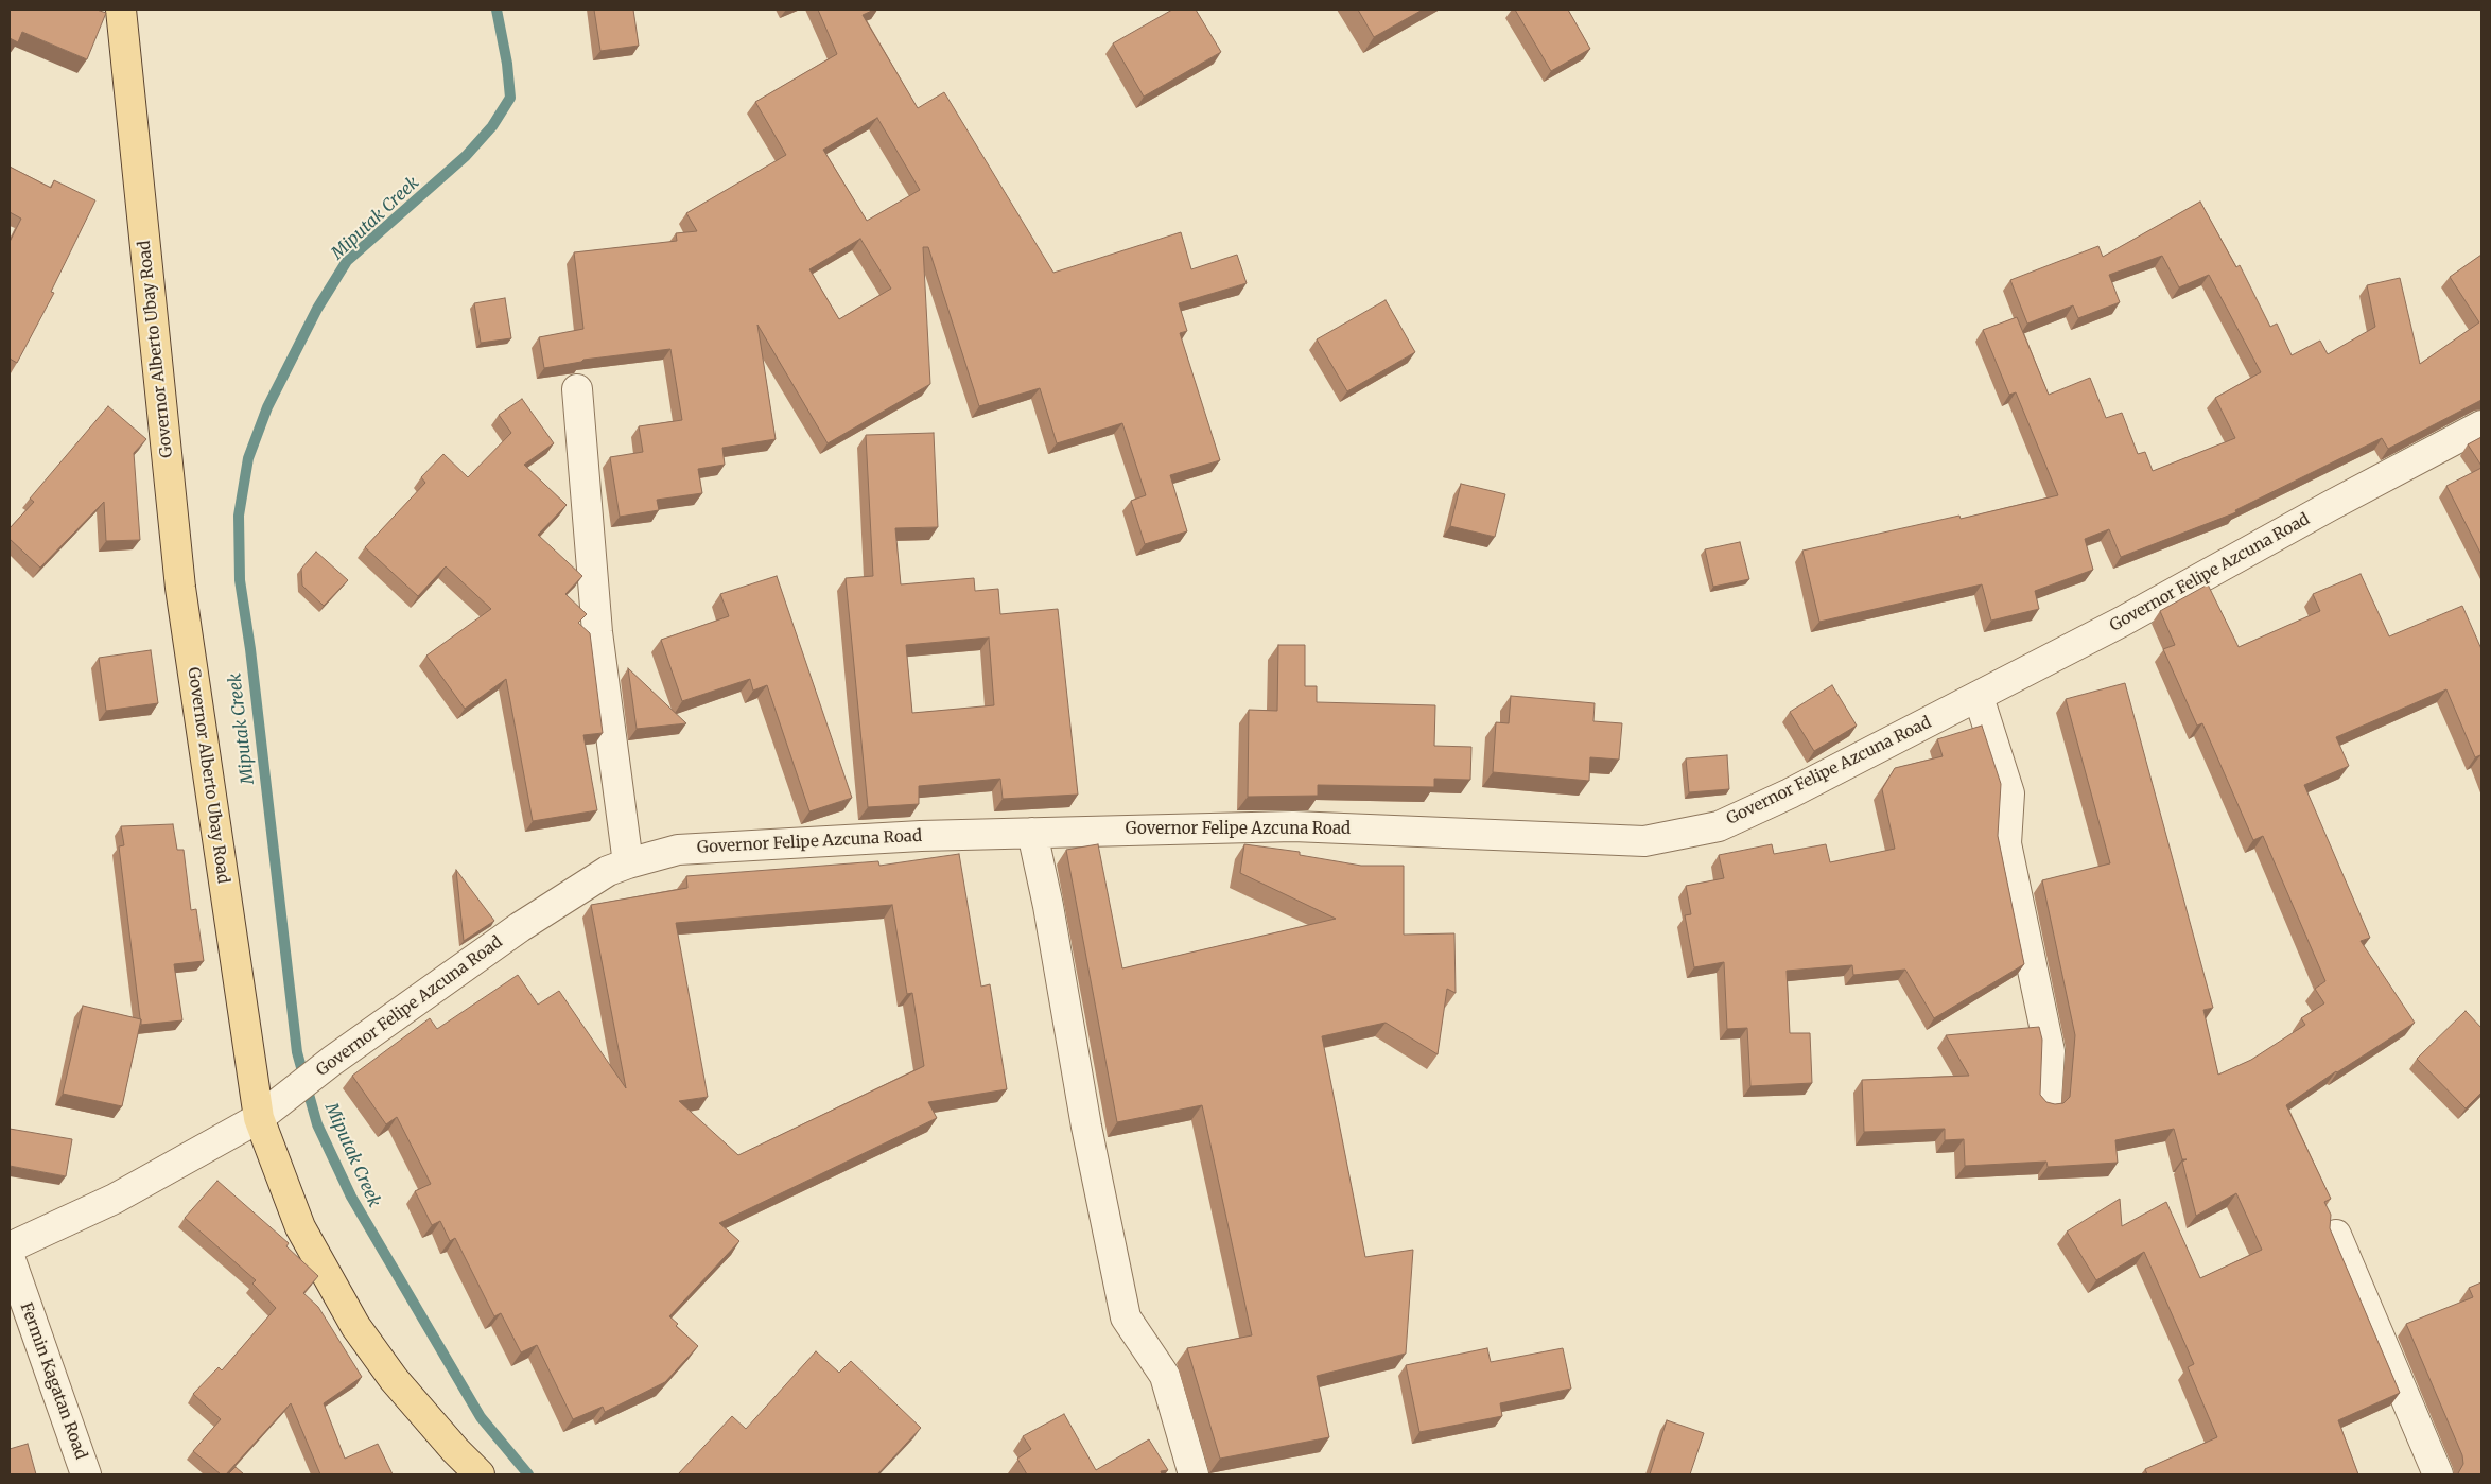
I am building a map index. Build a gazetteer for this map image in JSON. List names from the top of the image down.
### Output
{
  "streets": {
    "main road": ["Governor Alberto Ubay Road"],
    "street": ["Governor Felipe Azcuna Road", "Fermin Kagatan Road"]
  },
  "crossings": [
    ["Governor Alberto Ubay Road", "Governor Felipe Azcuna Road"]
  ],
  "water": ["Miputak Creek"]
}
